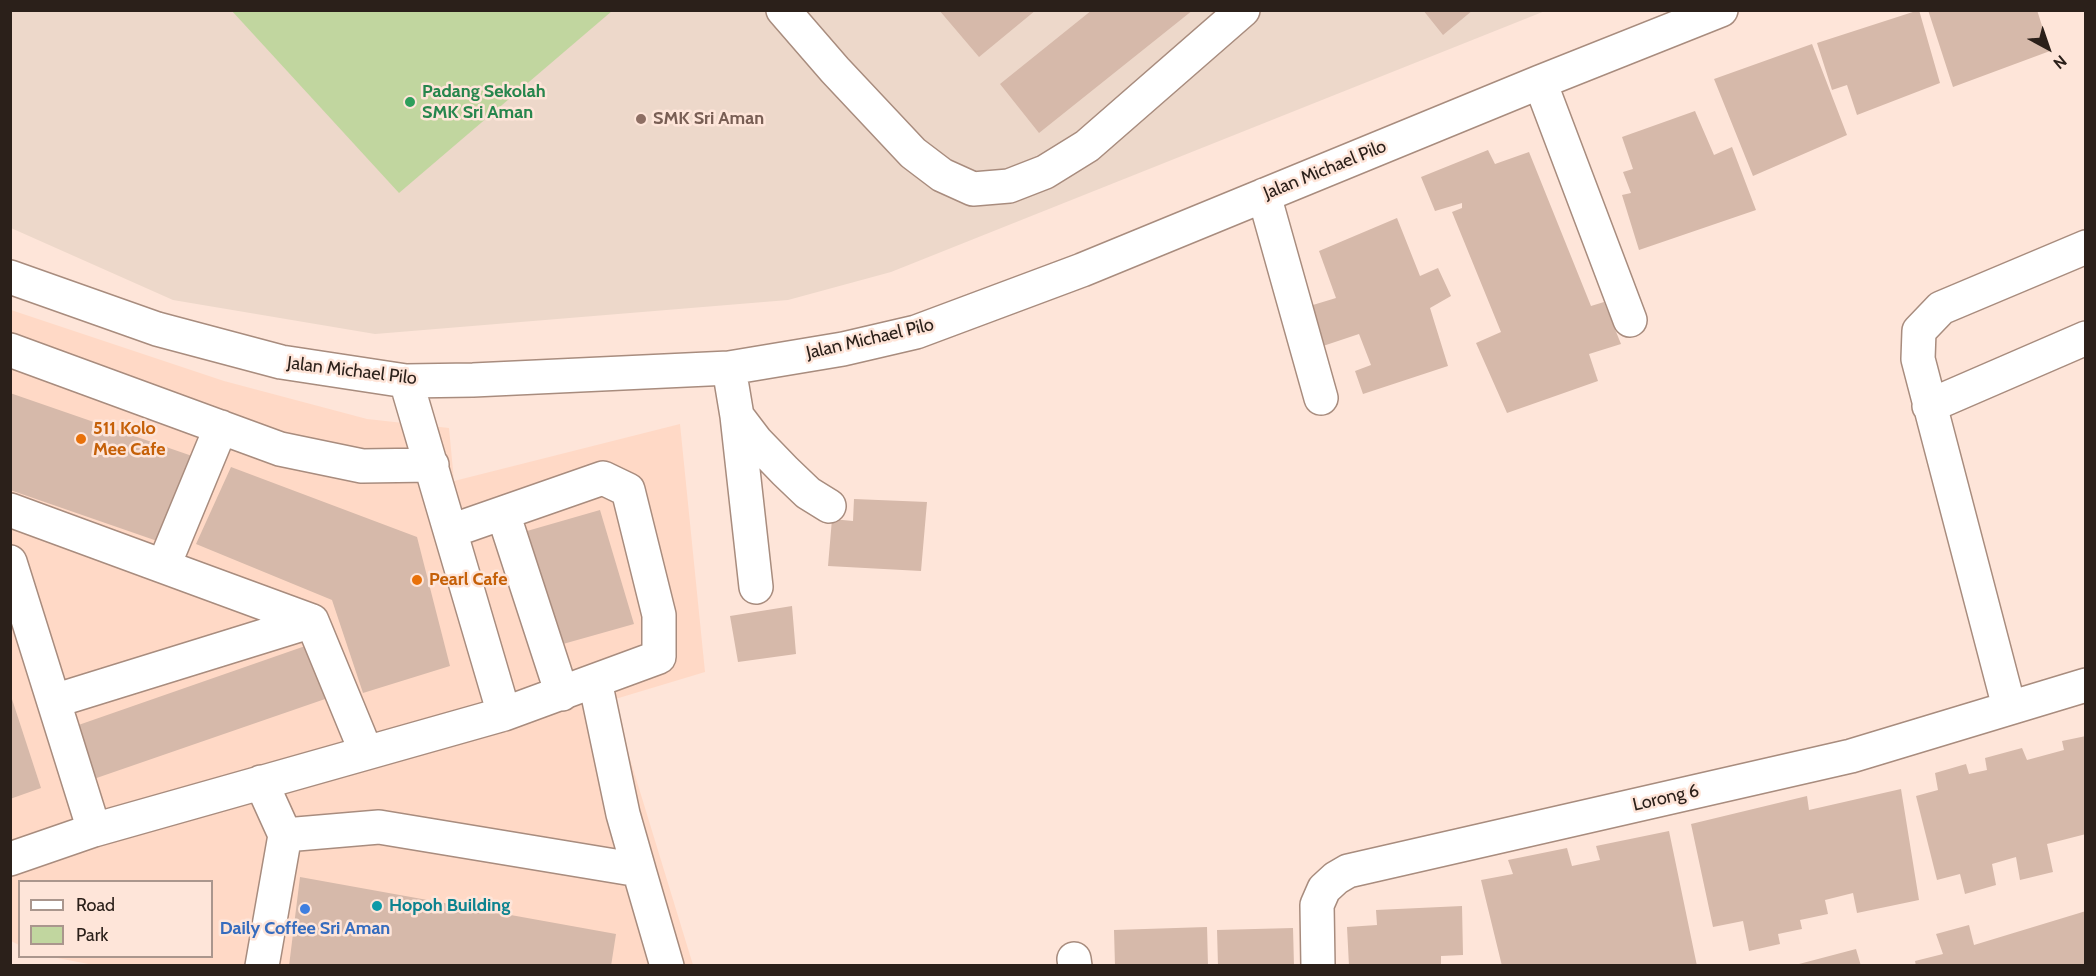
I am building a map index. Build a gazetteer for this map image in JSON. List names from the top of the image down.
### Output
{
  "streets": {
    "street": ["Jalan Michael Pilo", "Lorong 6"]
  },
  "places": [
    "Padang Sekolah SMK Sri Aman",
    "SMK Sri Aman",
    "511 Kolo Mee Cafe",
    "Pearl Cafe",
    "Hopoh Building",
    "Daily Coffee Sri Aman"
  ],
  "legend": ["Road", "Park"],
  "north": "bottom right"
}
